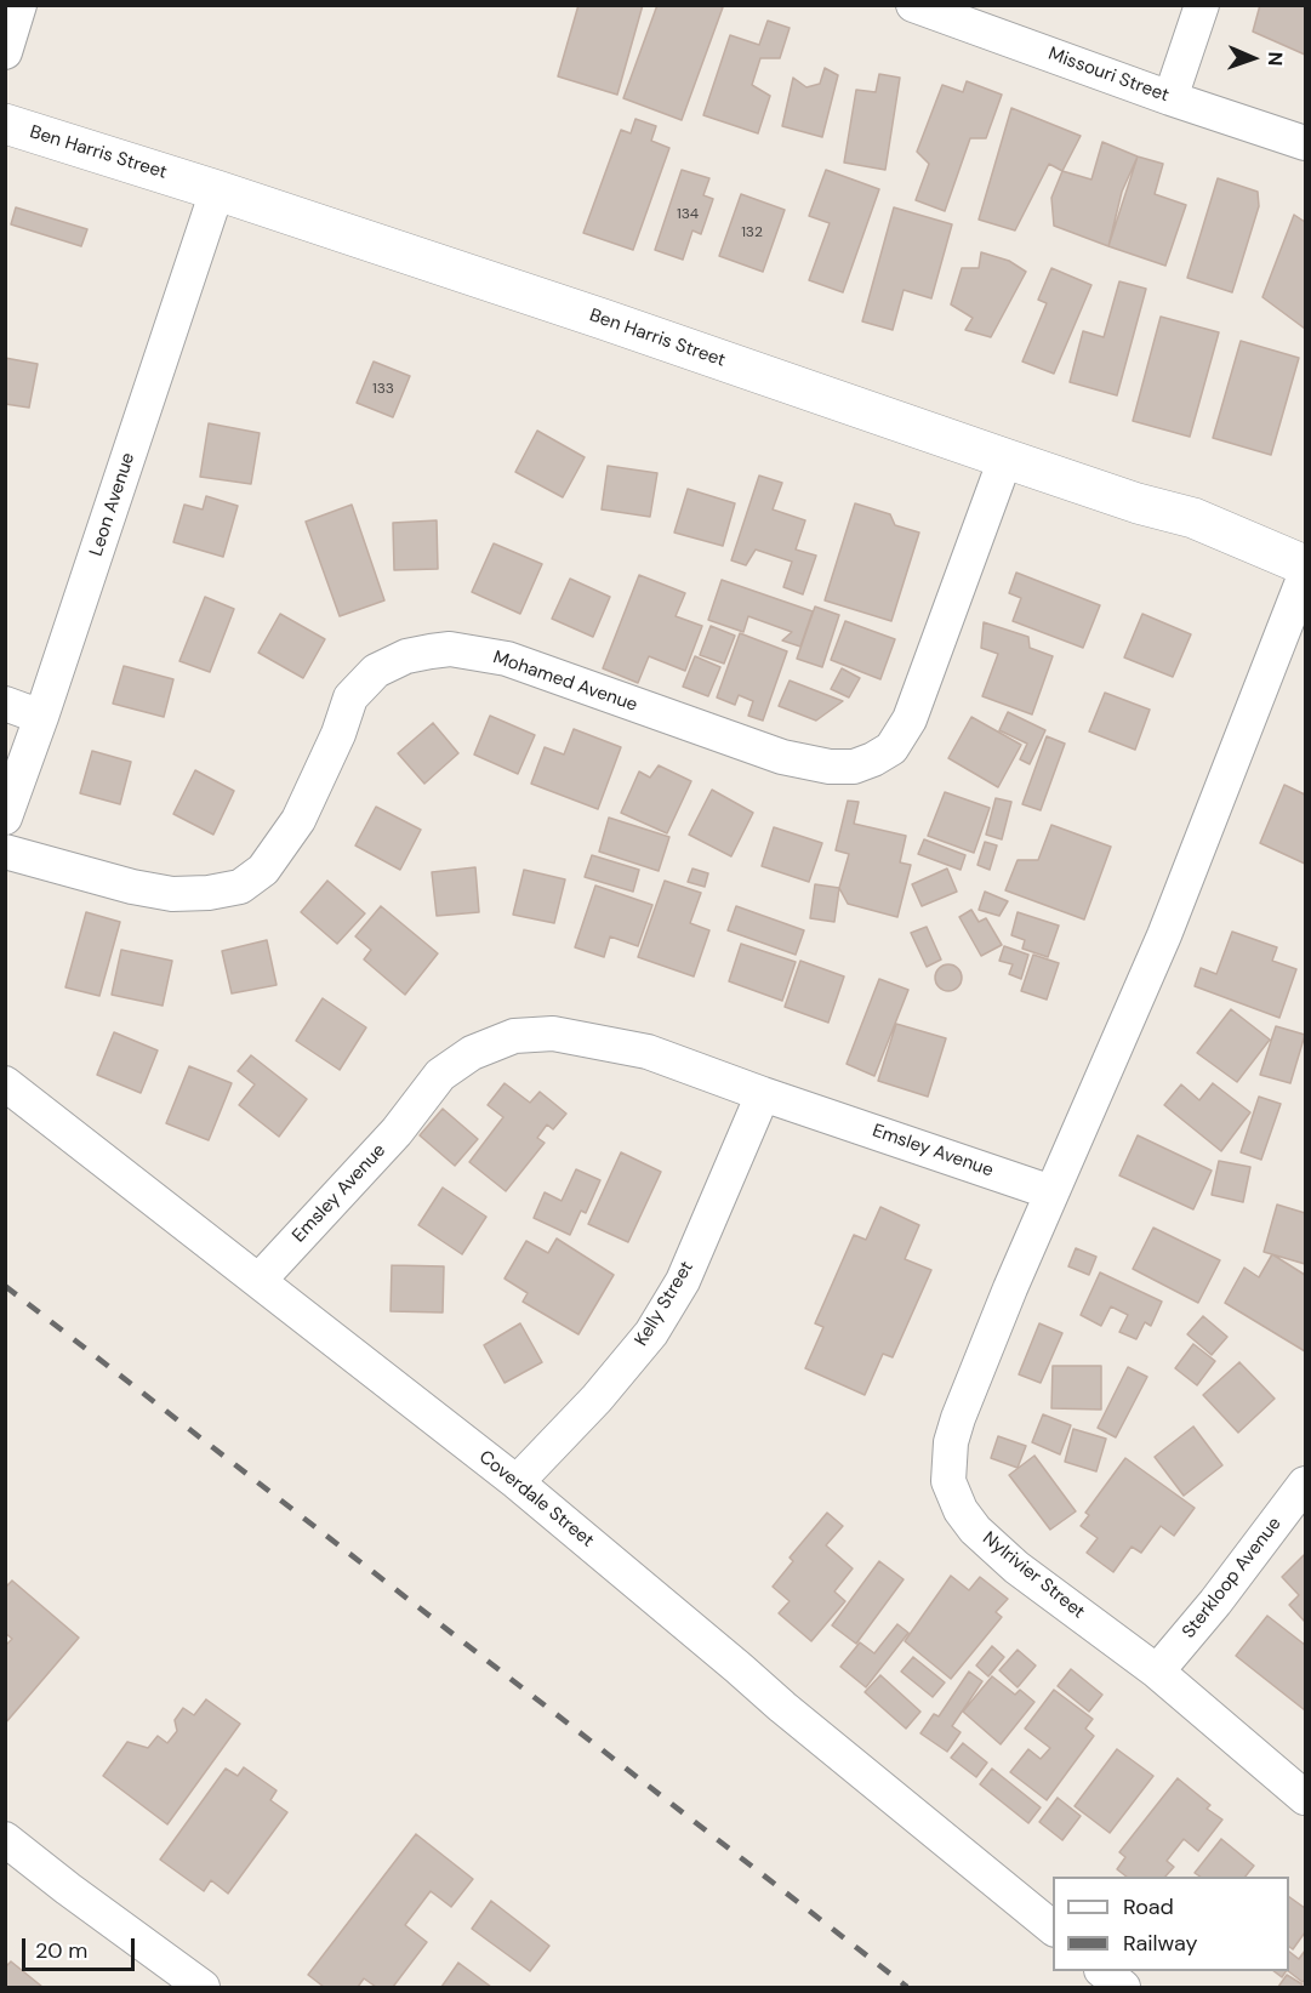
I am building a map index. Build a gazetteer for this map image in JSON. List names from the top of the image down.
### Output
{
  "streets": {
    "street": [
      "Missouri Street",
      "Ben Harris Street",
      "Leon Avenue",
      "Mohamed Avenue",
      "Emsley Avenue",
      "Kelly Street",
      "Coverdale Street",
      "Nylrivier Street",
      "Sterkloop Avenue"
    ]
  },
  "crossings": [
    ["Ben Harris Street", "Leon Avenue"],
    ["Ben Harris Street", "Mohamed Avenue"],
    ["Emsley Avenue", "Kelly Street"],
    ["Emsley Avenue", "Coverdale Street"],
    ["Emsley Avenue", "Nylrivier Street"],
    ["Kelly Street", "Coverdale Street"],
    ["Nylrivier Street", "Sterkloop Avenue"]
  ],
  "house_numbers": ["134", "132", "133"],
  "legend": ["Road", "Railway"],
  "scale_bar": "20 m",
  "north": "right"
}
